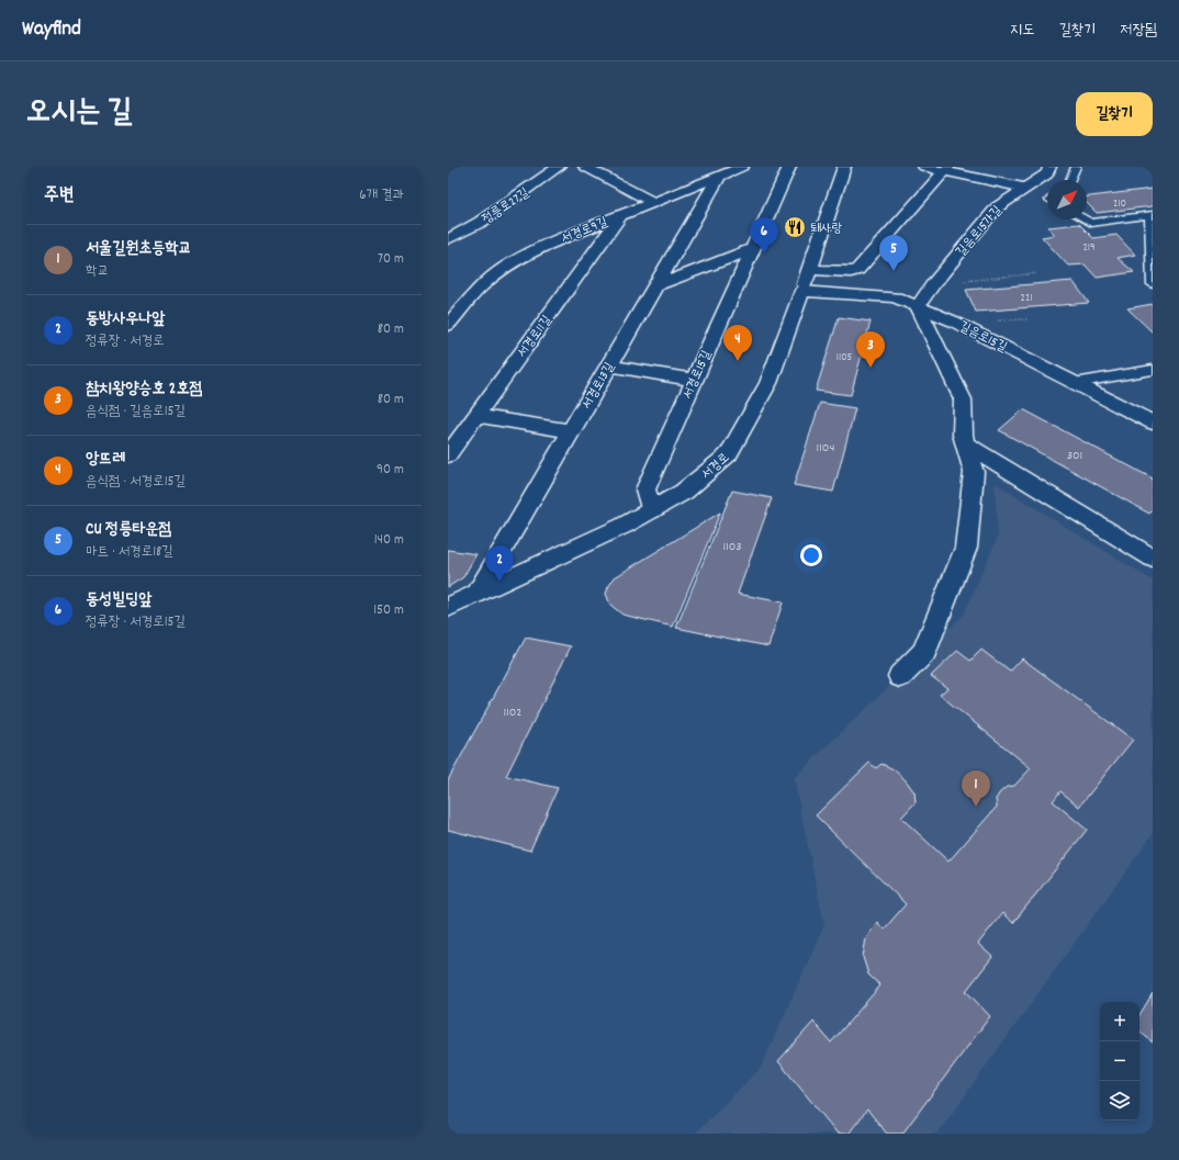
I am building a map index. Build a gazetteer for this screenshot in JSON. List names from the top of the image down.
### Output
{
  "streets": {
    "street": [
      "정릉로27길",
      "서경로9길",
      "길음로15가길",
      "서경로11길",
      "길음로15길",
      "서경로15길",
      "서경로13길",
      "서경로"
    ]
  },
  "crossings": [
    ["서경로9길", "서경로11길"],
    ["서경로9길", "서경로13길"],
    ["길음로15가길", "길음로15길"],
    ["길음로15길", "서경로"],
    ["서경로15길", "서경로"],
    ["서경로13길", "서경로"]
  ],
  "places": {
    "restaurant": ["퇘사랑"]
  },
  "house_numbers": [
    "210",
    "219",
    "221",
    "1105",
    "1104",
    "301",
    "1103",
    "1102"
  ],
  "north": "top right",
  "page": {
    "header": "Wayfind",
    "nav": ["지도", "길찾기", "저장됨"],
    "title": "오시는 길",
    "buttons": "길찾기",
    "heading": ["주변", "6개 결과"],
    "pins": [
      "6",
      "5",
      "4",
      "3",
      "2",
      "1"
    ],
    "list": [
      {
        "mark": "1",
        "name": "서울길원초등학교",
        "note": "학교",
        "value": "70 m"
      },
      {
        "mark": "2",
        "name": "동방사우나앞",
        "note": "정류장 · 서경로",
        "value": "80 m"
      },
      {
        "mark": "3",
        "name": "참치왕양승호 2호점",
        "note": "음식점 · 길음로15길",
        "value": "80 m"
      },
      {
        "mark": "4",
        "name": "앙뜨레",
        "note": "음식점 · 서경로15길",
        "value": "90 m"
      },
      {
        "mark": "5",
        "name": "CU 정릉타운점",
        "note": "마트 · 서경로18길",
        "value": "140 m"
      },
      {
        "mark": "6",
        "name": "동성빌딩앞",
        "note": "정류장 · 서경로15길",
        "value": "150 m"
      }
    ],
    "map_buttons": ["+", "−"]
  }
}
